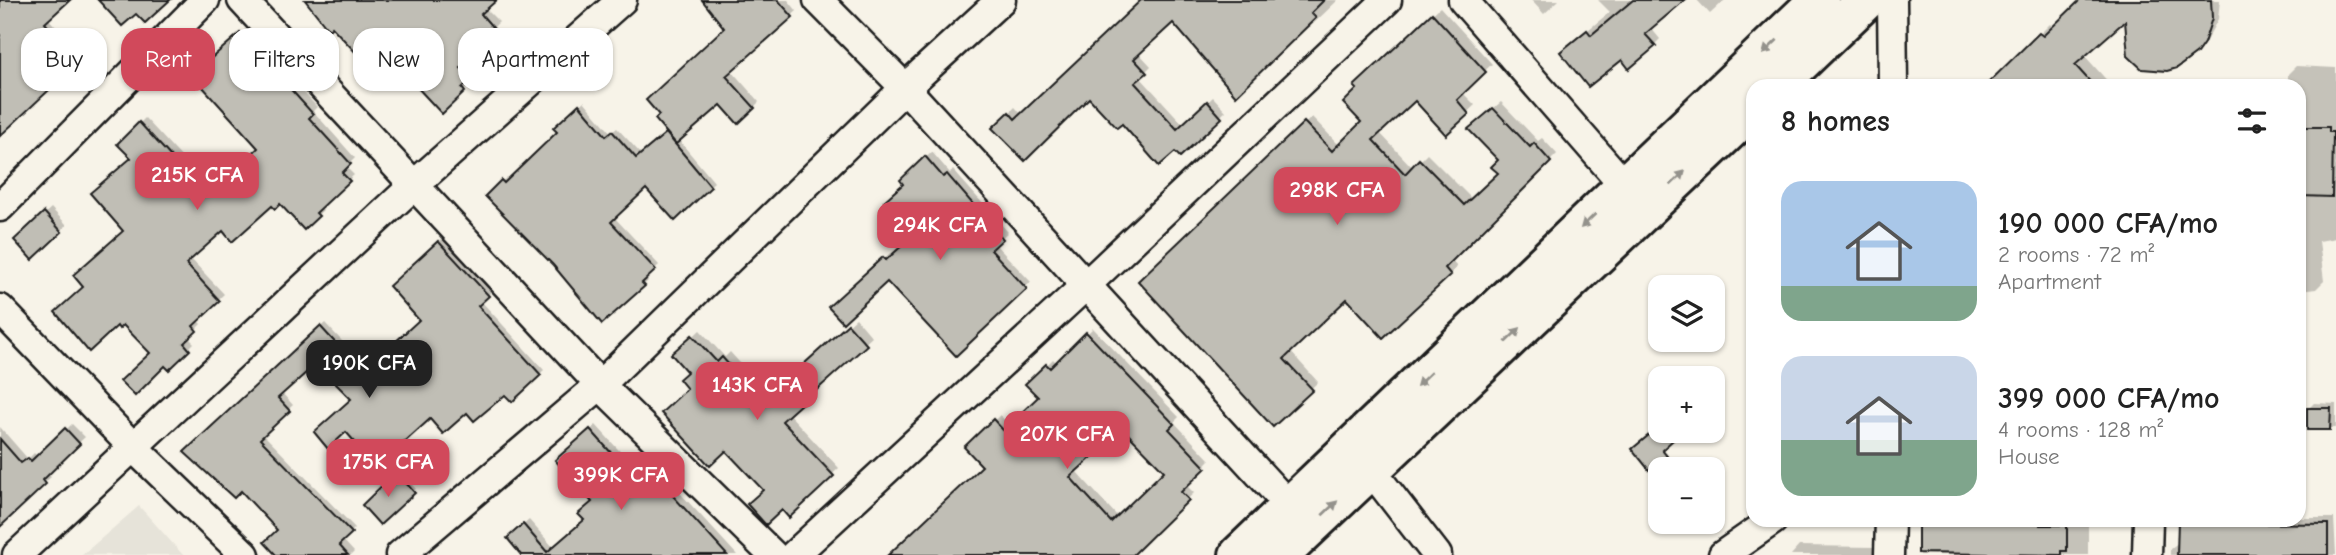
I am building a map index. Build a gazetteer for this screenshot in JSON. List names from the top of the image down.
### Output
{
  "page": {
    "chip": [
      "Buy",
      "Rent",
      "Filters",
      "New",
      "Apartment"
    ],
    "heading": "8 homes",
    "price": [
      "215K CFA",
      "298K CFA",
      "294K CFA",
      "190K CFA",
      "143K CFA",
      "207K CFA",
      "175K CFA",
      "399K CFA"
    ],
    "list": [
      {
        "name": "190 000 CFA/mo",
        "note": "2 rooms · 72 m² · Apartment"
      },
      {
        "name": "399 000 CFA/mo",
        "note": "4 rooms · 128 m² · House"
      }
    ],
    "map_buttons": ["+", "−"]
  }
}
